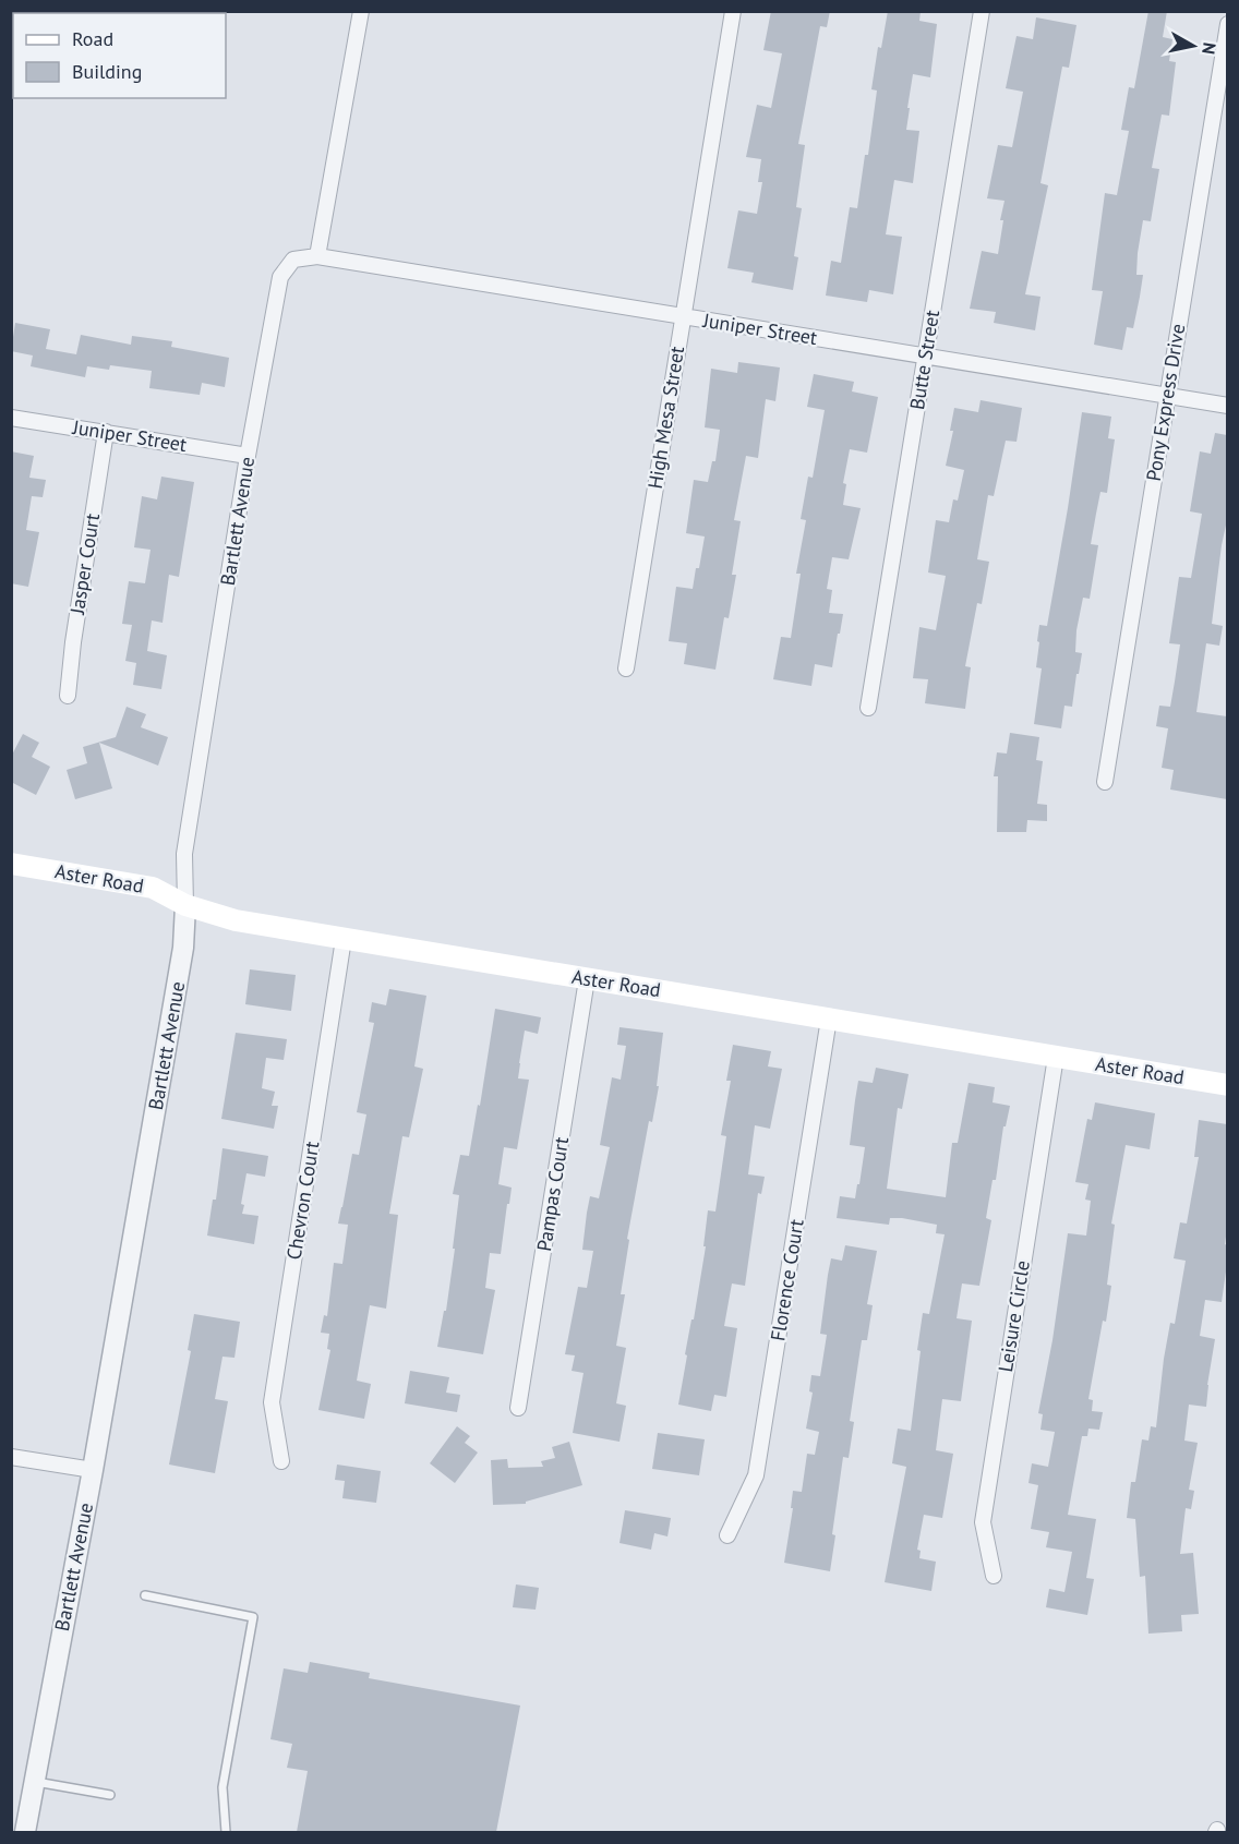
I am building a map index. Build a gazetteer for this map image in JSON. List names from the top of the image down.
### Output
{
  "streets": {
    "main road": ["Aster Road"],
    "street": [
      "Juniper Street",
      "Butte Street",
      "Pony Express Drive",
      "High Mesa Street",
      "Bartlett Avenue",
      "Jasper Court",
      "Pampas Court",
      "Chevron Court",
      "Florence Court",
      "Leisure Circle"
    ]
  },
  "crossings": [
    ["Juniper Street", "Butte Street"],
    ["Juniper Street", "Pony Express Drive"],
    ["Juniper Street", "High Mesa Street"],
    ["Juniper Street", "Bartlett Avenue"],
    ["Juniper Street", "Jasper Court"],
    ["Bartlett Avenue", "Aster Road"],
    ["Aster Road", "Pampas Court"],
    ["Aster Road", "Chevron Court"],
    ["Aster Road", "Florence Court"],
    ["Aster Road", "Leisure Circle"]
  ],
  "legend": ["Road", "Building"],
  "north": "right"
}
